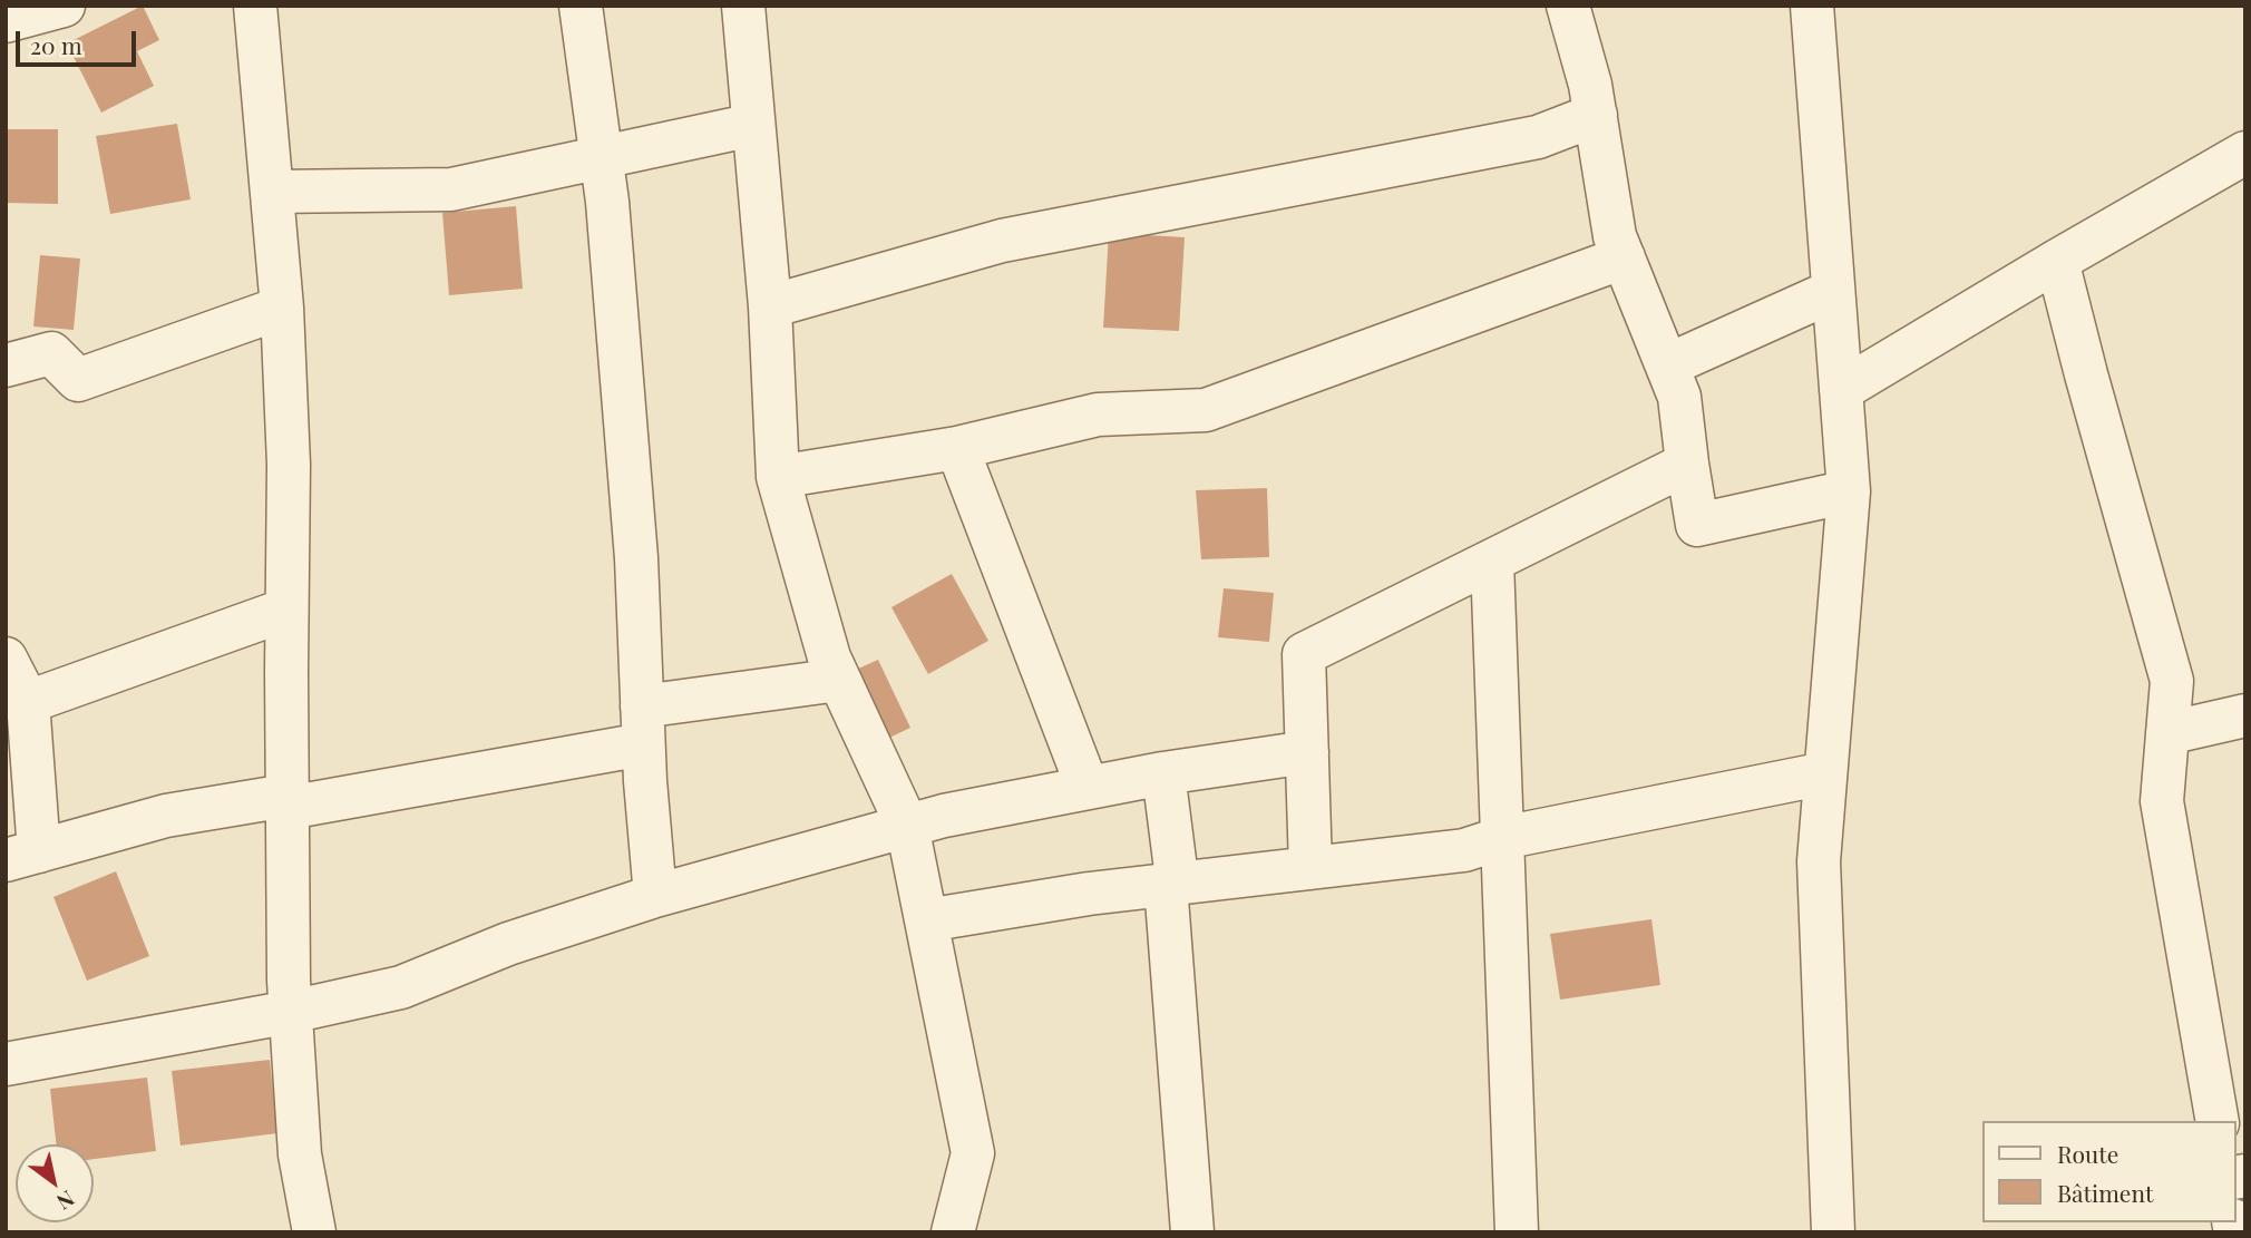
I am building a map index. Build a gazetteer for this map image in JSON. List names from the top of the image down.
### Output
{
  "legend": ["Route", "Bâtiment"],
  "scale_bar": "20 m",
  "north": "bottom right"
}
